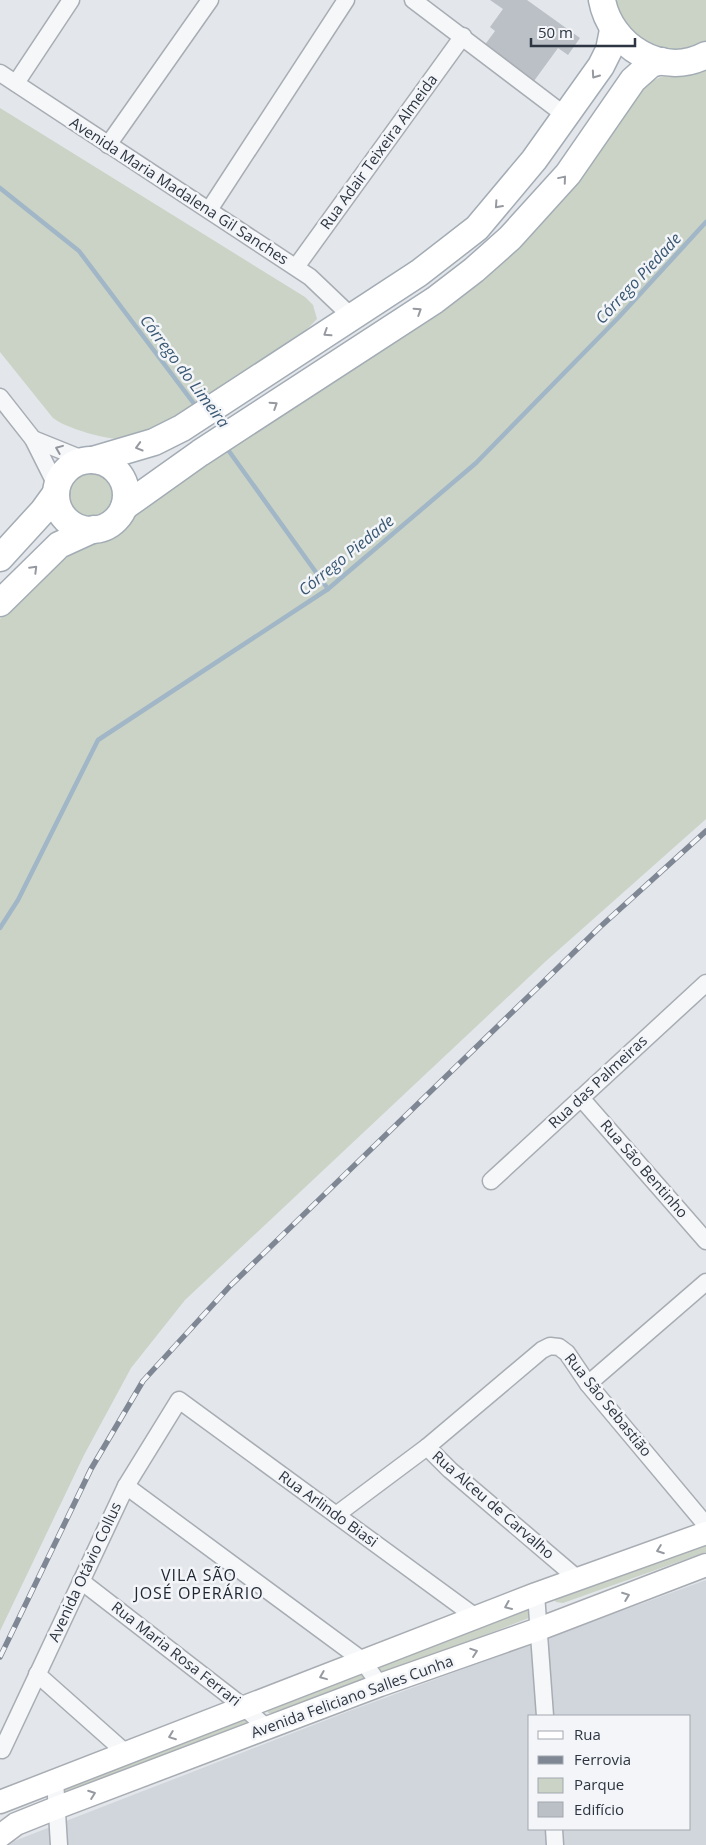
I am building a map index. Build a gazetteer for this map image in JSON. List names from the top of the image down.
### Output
{
  "streets": {
    "main road": ["Avenida Feliciano Salles Cunha"],
    "street": [
      "Rua Adair Teixeira Almeida",
      "Avenida Maria Madalena Gil Sanches",
      "Rua das Palmeiras",
      "Rua São Bentinho",
      "Rua São Sebastião",
      "Rua Alceu de Carvalho",
      "Rua Arlindo Biasi",
      "Avenida Otávio Collus",
      "Rua Maria Rosa Ferrari"
    ]
  },
  "crossings": [
    ["Rua Adair Teixeira Almeida", "Avenida Maria Madalena Gil Sanches"],
    ["Rua das Palmeiras", "Rua São Bentinho"],
    ["Rua São Sebastião", "Rua Alceu de Carvalho"],
    ["Rua Alceu de Carvalho", "Rua Arlindo Biasi"],
    ["Rua Alceu de Carvalho", "Avenida Feliciano Salles Cunha"],
    ["Rua Arlindo Biasi", "Avenida Otávio Collus"],
    ["Rua Arlindo Biasi", "Avenida Feliciano Salles Cunha"],
    ["Avenida Otávio Collus", "Rua Maria Rosa Ferrari"],
    ["Rua Maria Rosa Ferrari", "Avenida Feliciano Salles Cunha"]
  ],
  "districts": ["VILA SÃO JOSÉ OPERÁRIO"],
  "water": ["Córrego Piedade", "Córrego do Limeira"],
  "legend": [
    "Rua",
    "Ferrovia",
    "Parque",
    "Edifício"
  ],
  "scale_bar": "50 m"
}
